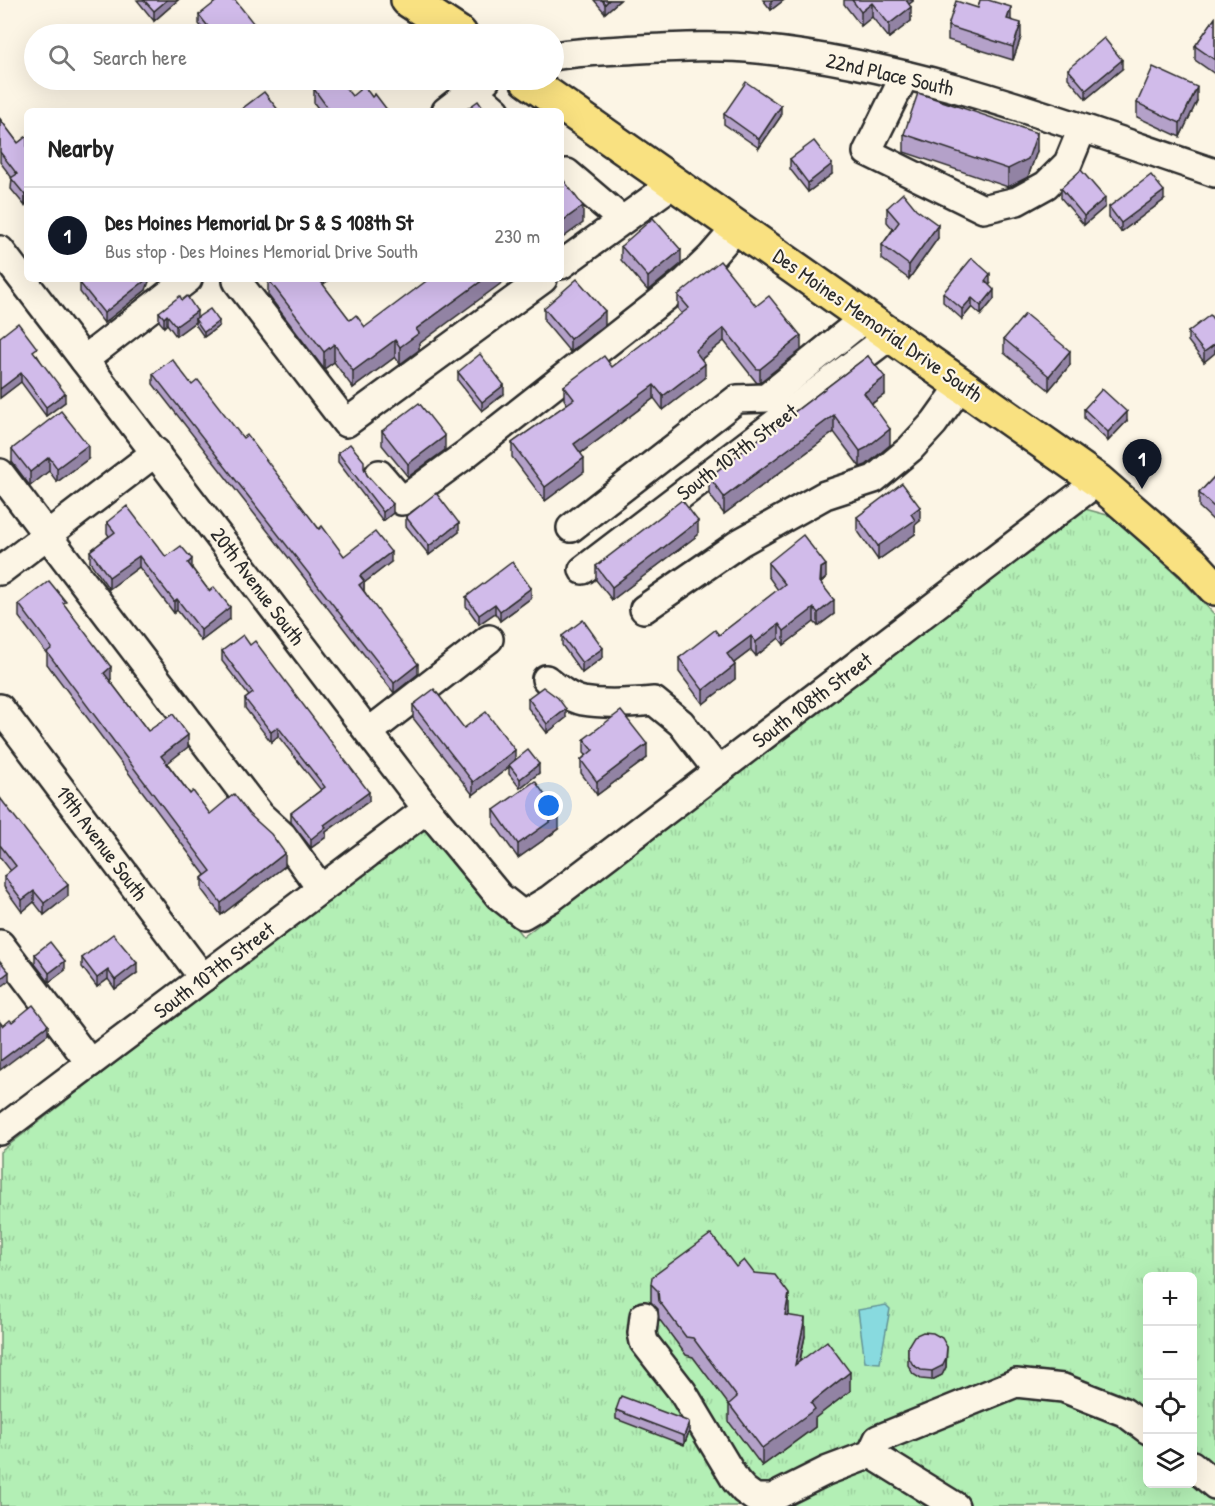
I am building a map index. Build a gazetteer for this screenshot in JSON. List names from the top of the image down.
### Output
{
  "streets": {
    "main road": ["Des Moines Memorial Drive South"],
    "street": [
      "22nd Place South",
      "South 107th Street",
      "20th Avenue South",
      "South 108th Street",
      "19th Avenue South"
    ]
  },
  "crossings": [
    ["Des Moines Memorial Drive South", "South 107th Street"],
    ["Des Moines Memorial Drive South", "South 108th Street"],
    ["South 107th Street", "20th Avenue South"],
    ["South 107th Street", "19th Avenue South"],
    ["20th Avenue South", "South 108th Street"]
  ],
  "page": {
    "search": "Search here",
    "heading": "Nearby",
    "list": [
      {
        "mark": "1",
        "name": "Des Moines Memorial Dr S & S 108th St",
        "note": "Bus stop · Des Moines Memorial Drive South",
        "value": "230 m"
      }
    ],
    "pins": "1",
    "map_buttons": ["+", "−"]
  }
}
